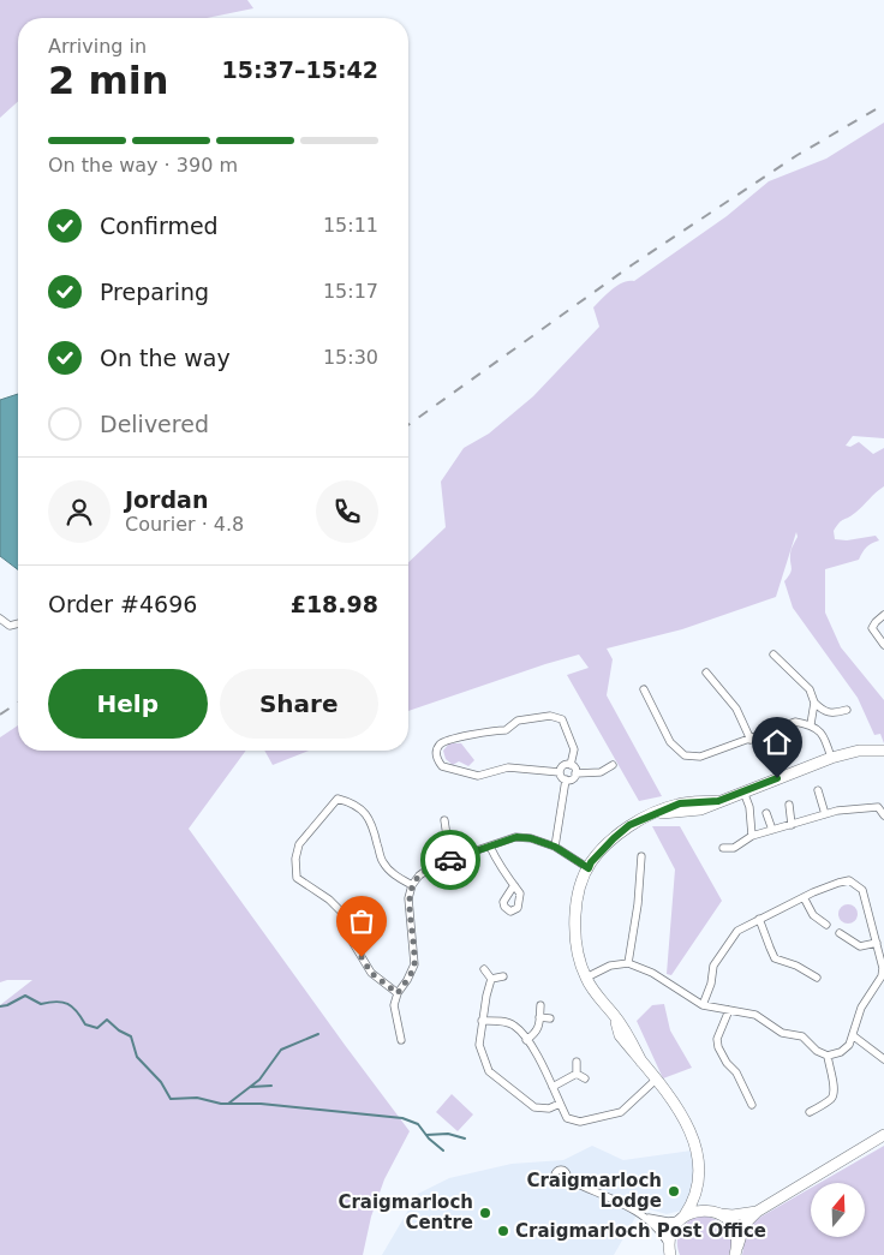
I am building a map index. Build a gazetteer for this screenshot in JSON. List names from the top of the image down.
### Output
{
  "places": ["Craigmarloch Lodge", "Craigmarloch Centre", "Craigmarloch Post Office"],
  "north": "top",
  "page": {
    "heading": ["2 min", "Arriving in", "15:37–15:42"],
    "panel": [
      "Jordan",
      "Courier · 4.8",
      "Order #4696",
      "£18.98"
    ],
    "bar": "On the way · 390 m",
    "list": [
      ["Confirmed", "15:11"],
      ["Preparing", "15:17"],
      ["On the way", "15:30"],
      "Delivered"
    ],
    "buttons": ["Help", "Share"]
  }
}
